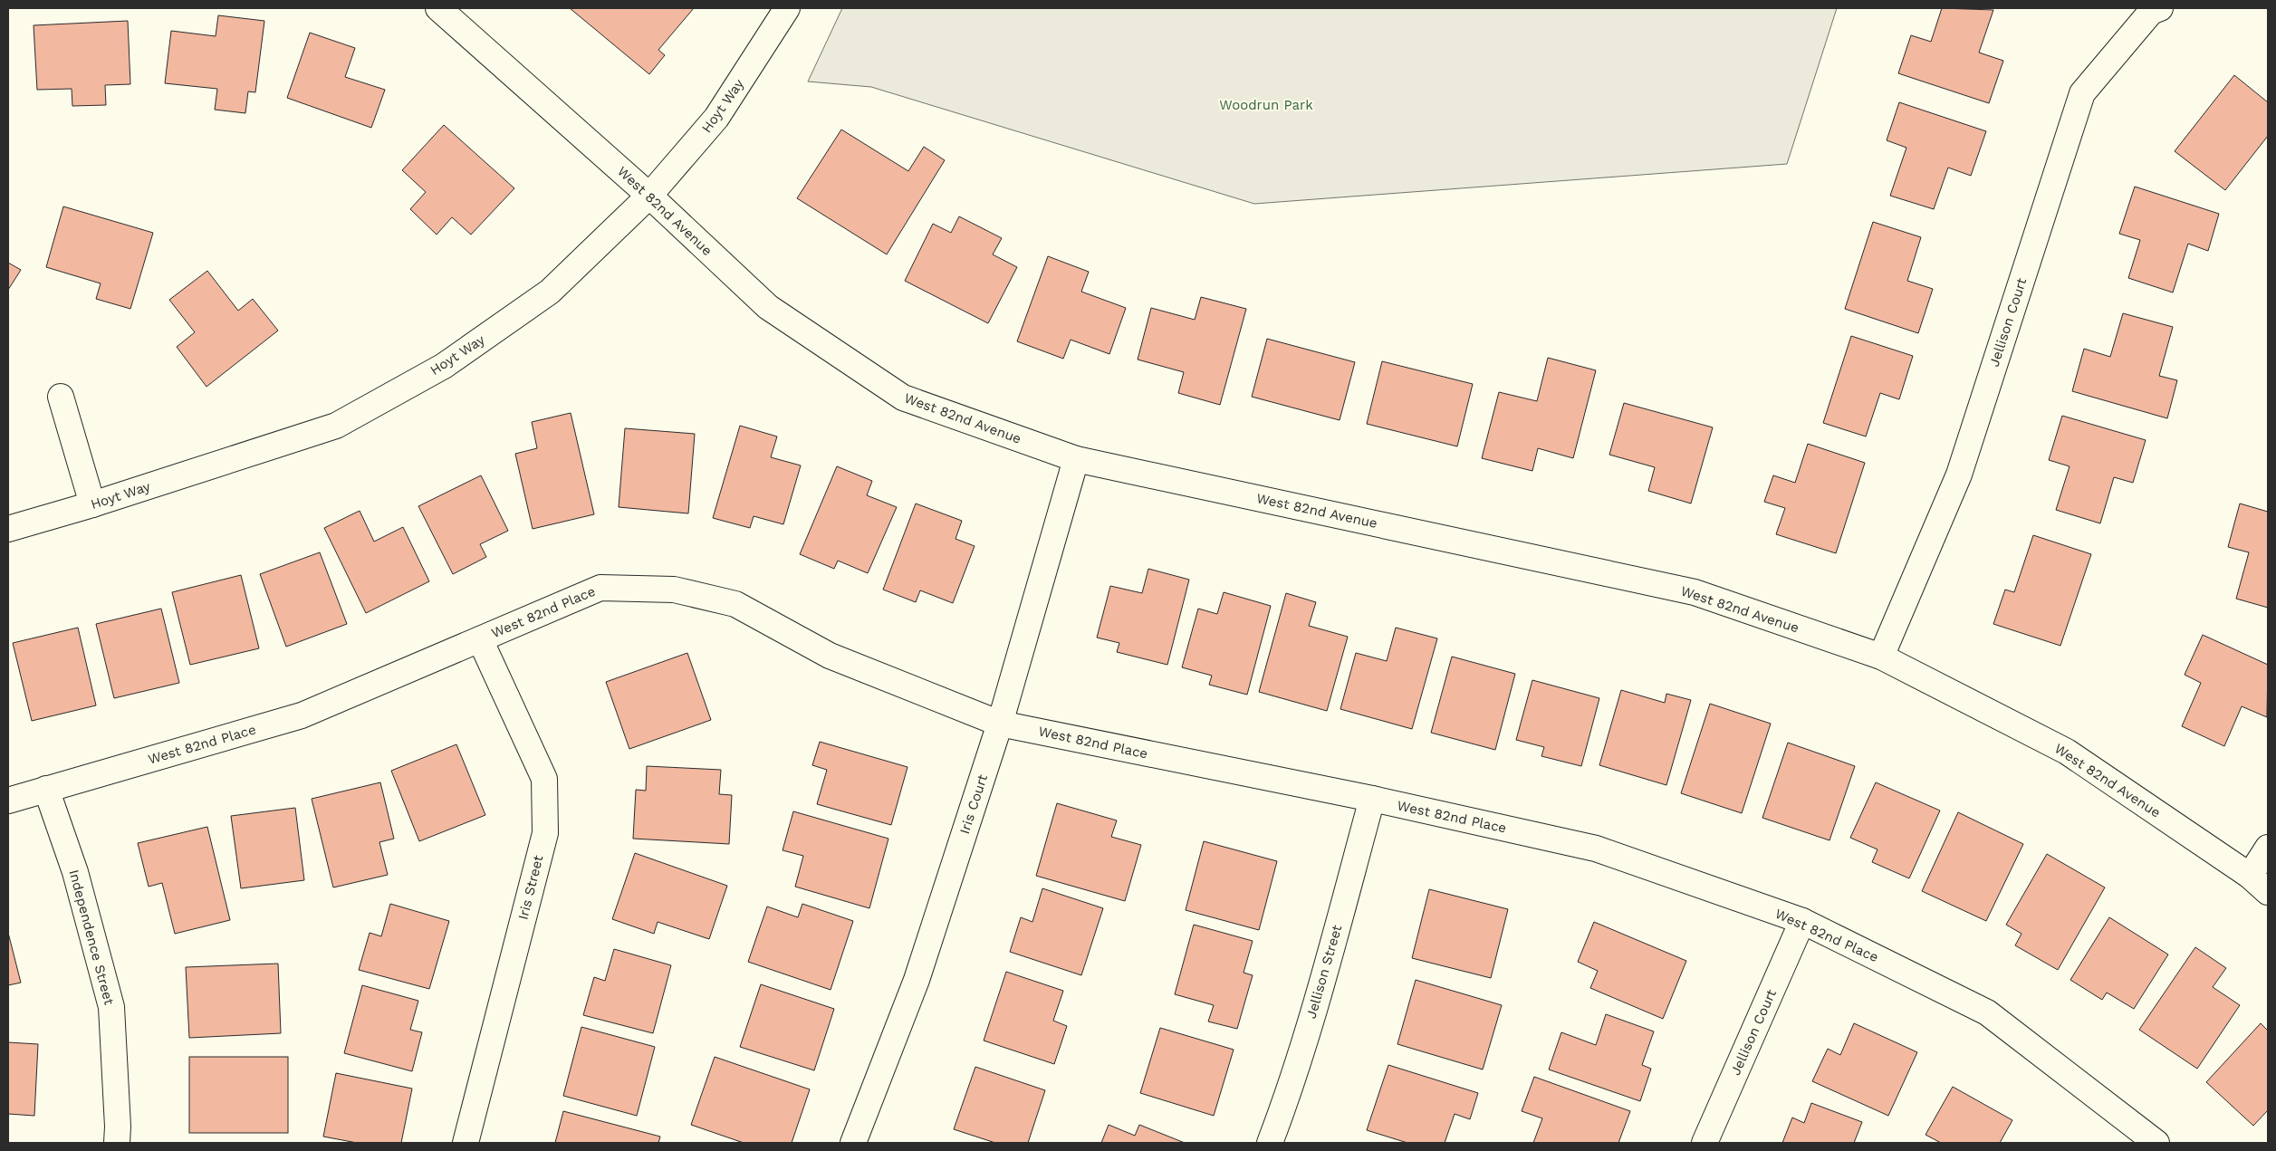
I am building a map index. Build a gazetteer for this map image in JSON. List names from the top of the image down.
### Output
{
  "streets": {
    "street": [
      "Hoyt Way",
      "West 82nd Avenue",
      "Jellison Court",
      "West 82nd Place",
      "Iris Court",
      "Iris Street",
      "Independence Street",
      "Jellison Street"
    ]
  },
  "crossings": [
    ["Hoyt Way", "West 82nd Avenue"],
    ["West 82nd Avenue", "Jellison Court"],
    ["West 82nd Avenue", "Iris Court"],
    ["Jellison Court", "West 82nd Place"],
    ["West 82nd Place", "Iris Court"],
    ["West 82nd Place", "Iris Street"],
    ["West 82nd Place", "Independence Street"],
    ["West 82nd Place", "Jellison Street"]
  ],
  "parks": ["Woodrun Park"]
}
